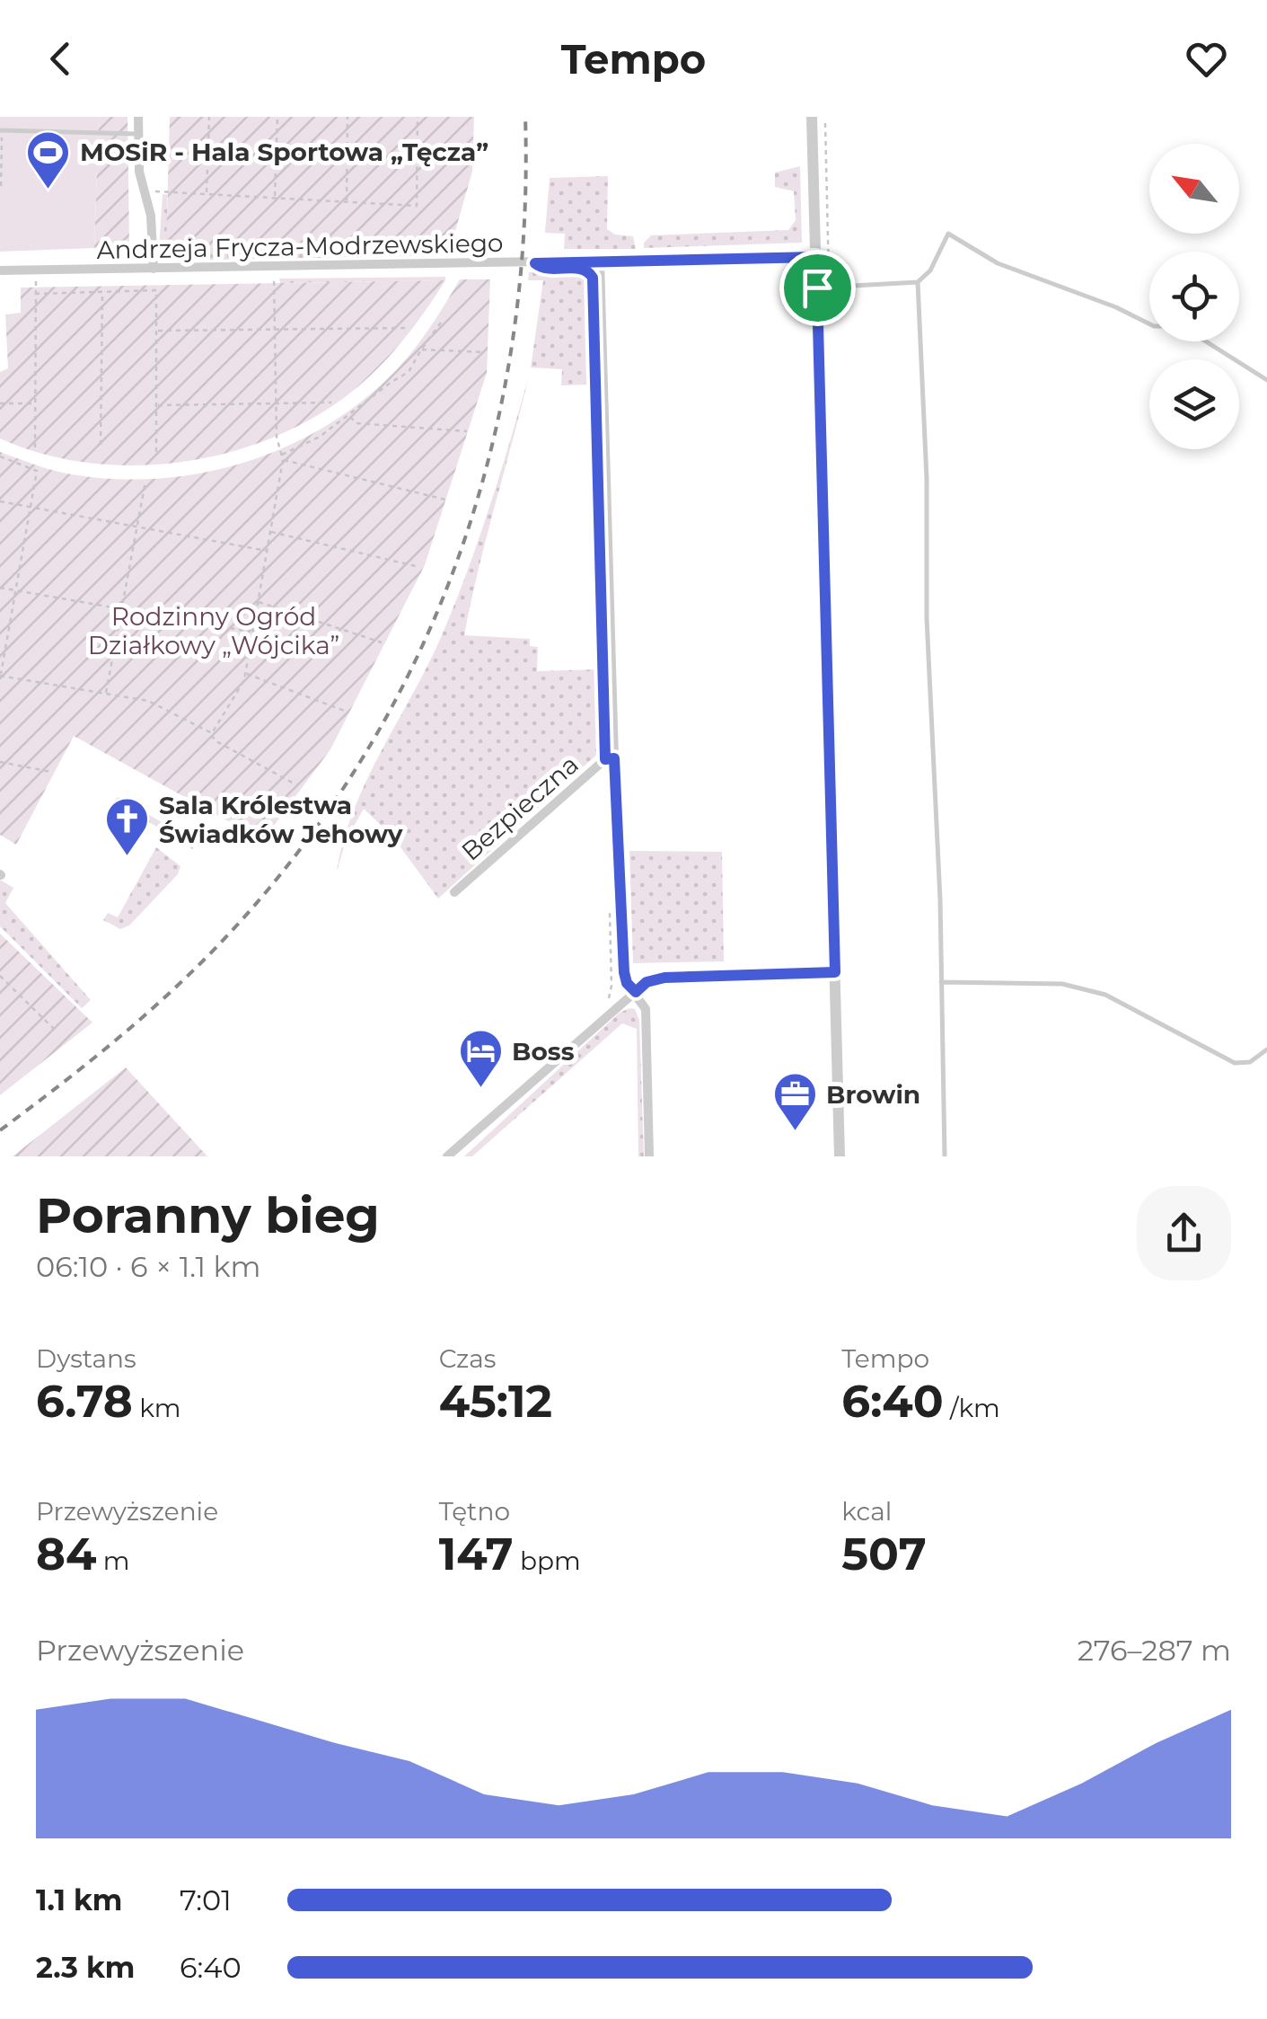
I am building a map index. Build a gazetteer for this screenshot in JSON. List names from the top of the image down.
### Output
{
  "streets": {
    "street": ["Andrzeja Frycza-Modrzewskiego", "Bezpieczna"]
  },
  "parks": ["Rodzinny Ogród Działkowy „Wójcika”"],
  "places": {
    "sports": ["MOSiR - Hala Sportowa „Tęcza”"],
    "church": ["Sala Królestwa Świadków Jehowy"],
    "hotel": ["Boss"],
    "office": ["Browin"]
  },
  "north": "top left",
  "page": {
    "header": "Tempo",
    "heading": ["Poranny bieg", "06:10 · 6 × 1.1 km"],
    "stats": [
      ["Dystans", "6.78 km"],
      ["Czas", "45:12"],
      ["Tempo", "6:40 /km"],
      ["Przewyższenie", "84 m"],
      ["Tętno", "147 bpm"],
      ["kcal", "507"]
    ],
    "chart": ["Przewyższenie", "276–287 m"],
    "list": [
      {
        "name": "1.1 km",
        "note": "7:01"
      },
      {
        "name": "2.3 km",
        "note": "6:40"
      }
    ]
  }
}
